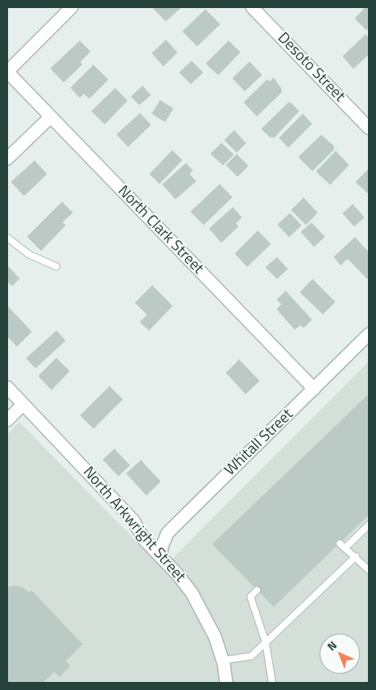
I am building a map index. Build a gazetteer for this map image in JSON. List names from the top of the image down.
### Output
{
  "streets": {
    "street": [
      "Desoto Street",
      "North Clark Street",
      "Whitall Street",
      "North Arkwright Street"
    ]
  },
  "crossings": [
    ["North Clark Street", "Whitall Street"],
    ["Whitall Street", "North Arkwright Street"]
  ],
  "north": "top left"
}
